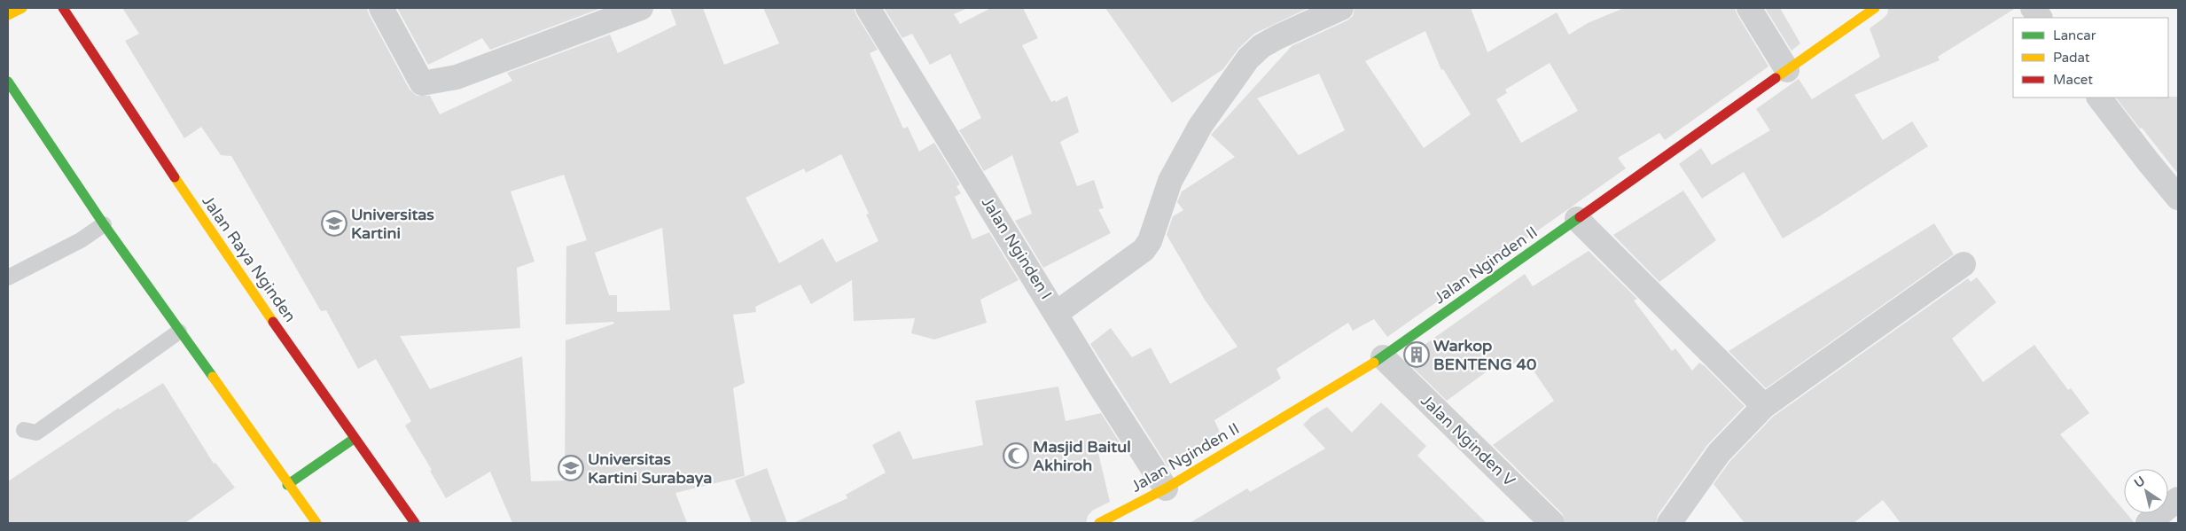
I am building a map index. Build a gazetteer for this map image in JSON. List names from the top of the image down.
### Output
{
  "streets": {
    "main road": ["Jalan Raya Nginden", "Jalan Nginden II"],
    "street": ["Jalan Nginden I", "Jalan Nginden V"]
  },
  "crossings": [
    ["Jalan Nginden I", "Jalan Nginden II"],
    ["Jalan Nginden II", "Jalan Nginden V"]
  ],
  "places": {
    "school or university": ["Universitas Kartini", "Universitas Kartini Surabaya"],
    "building": ["Warkop BENTENG 40"],
    "mosque": ["Masjid Baitul Akhiroh"]
  },
  "legend": ["Lancar", "Padat", "Macet"],
  "north": "top left"
}
